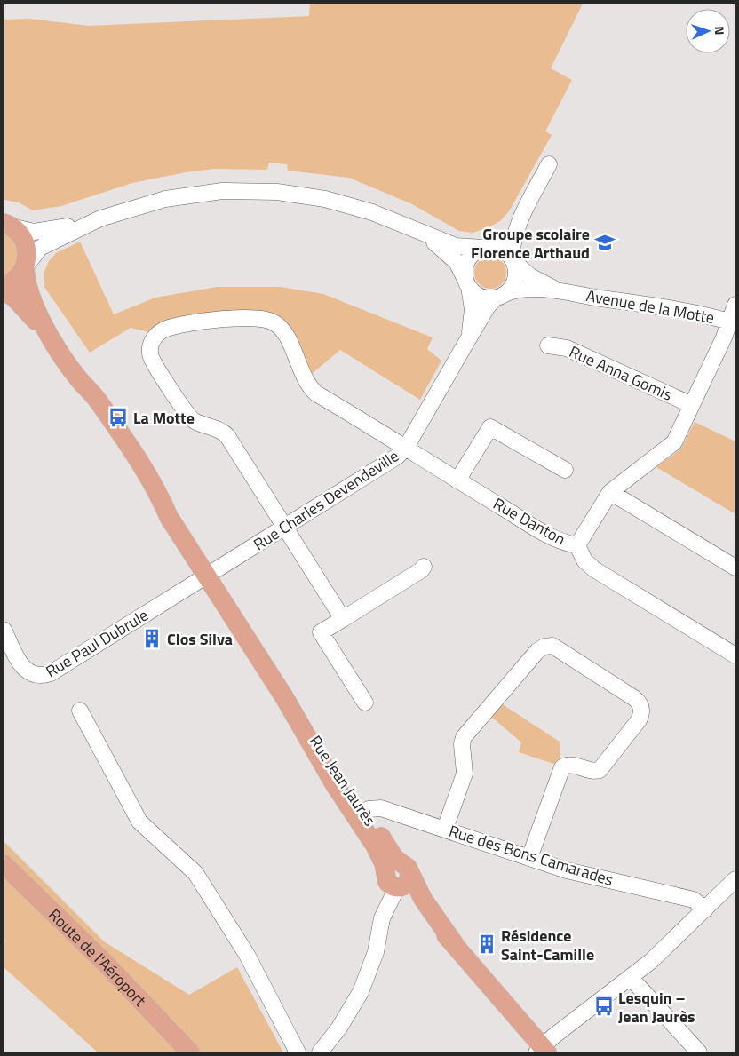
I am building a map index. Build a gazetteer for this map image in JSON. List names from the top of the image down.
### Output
{
  "streets": {
    "main road": ["Rue Jean Jaurès", "Route de l'Aéroport"],
    "street": [
      "Avenue de la Motte",
      "Rue Anna Gomis",
      "Rue Charles Devendeville",
      "Rue Danton",
      "Rue Paul Dubrule",
      "Rue des Bons Camarades"
    ]
  },
  "crossings": [
    ["Avenue de la Motte", "Rue Charles Devendeville"],
    ["Rue Charles Devendeville", "Rue Danton"],
    ["Rue Charles Devendeville", "Rue Paul Dubrule"],
    ["Rue Charles Devendeville", "Rue Jean Jaurès"],
    ["Rue Paul Dubrule", "Rue Jean Jaurès"],
    ["Rue Jean Jaurès", "Rue des Bons Camarades"]
  ],
  "places": {
    "school or university": ["Groupe scolaire Florence Arthaud"],
    "bus stop": ["La Motte", "Lesquin – Jean Jaurès"],
    "building": ["Clos Silva", "Résidence Saint-Camille"]
  },
  "north": "right"
}
